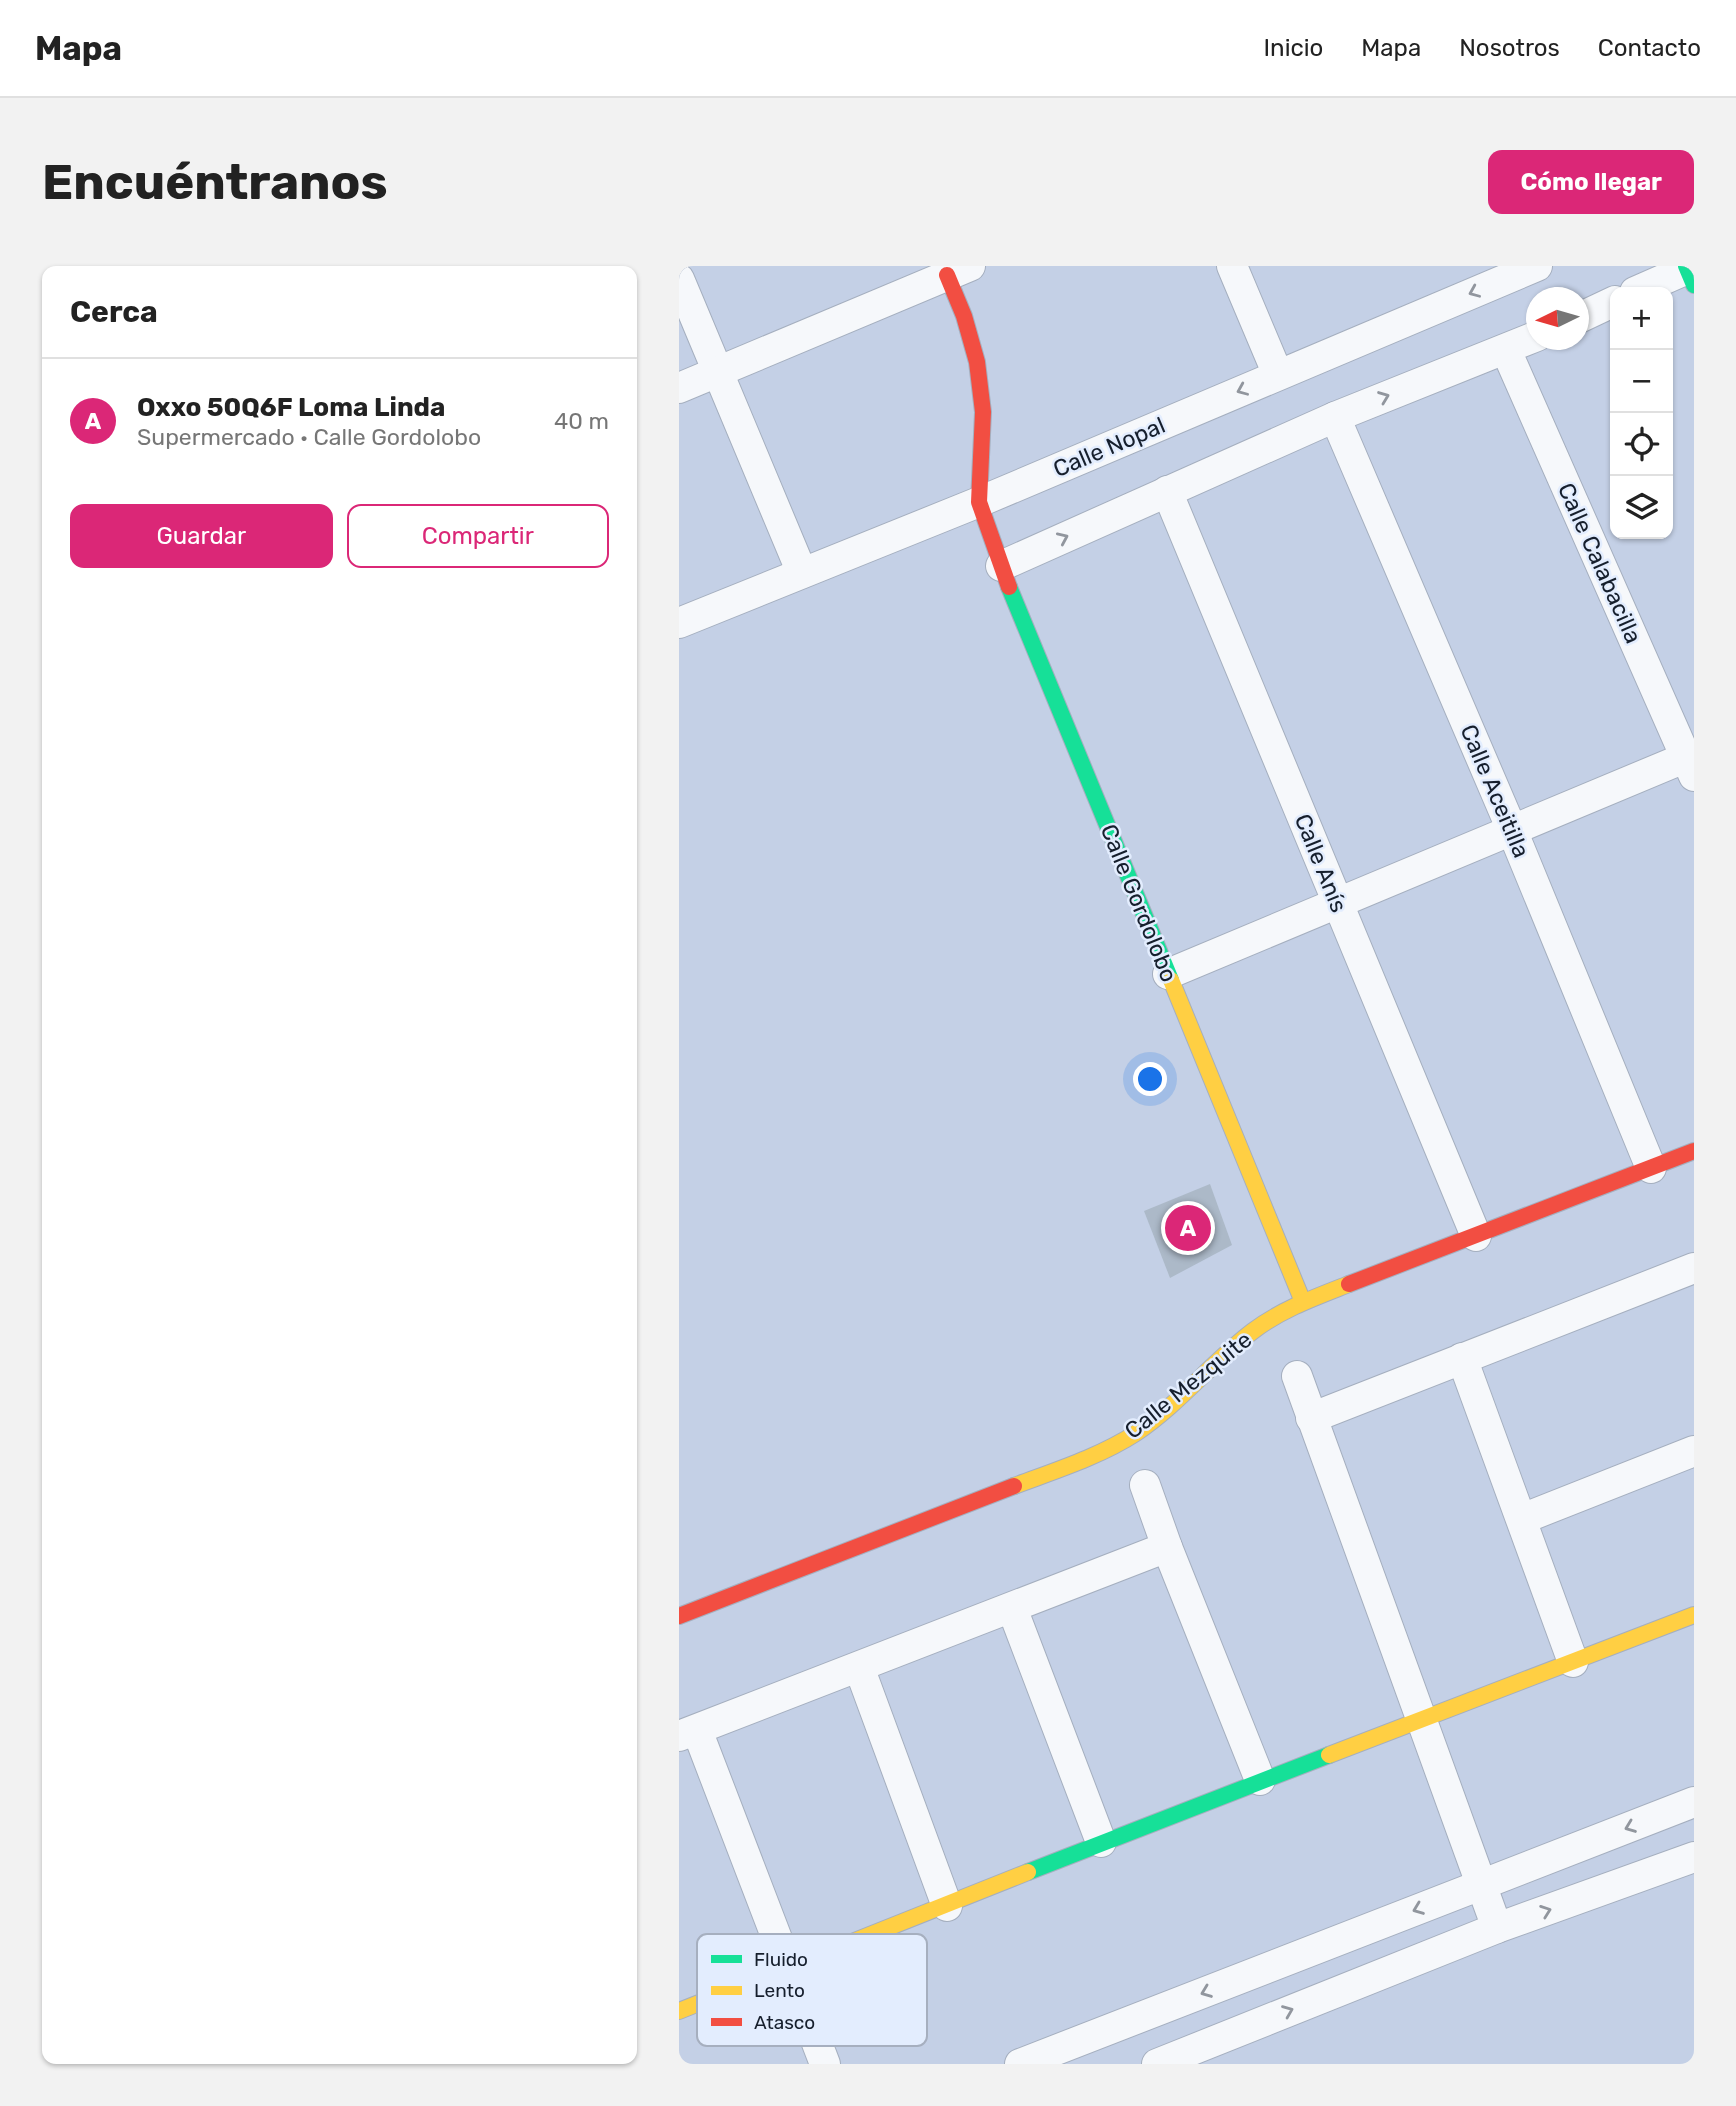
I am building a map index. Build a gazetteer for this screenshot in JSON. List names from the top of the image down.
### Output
{
  "streets": {
    "street": [
      "Calle Nopal",
      "Calle Calabacilla",
      "Calle Aceitilla",
      "Calle Anís",
      "Calle Gordolobo",
      "Calle Mezquite"
    ]
  },
  "crossings": [
    ["Calle Nopal", "Calle Gordolobo"],
    ["Calle Aceitilla", "Calle Mezquite"],
    ["Calle Anís", "Calle Mezquite"],
    ["Calle Gordolobo", "Calle Mezquite"]
  ],
  "legend": ["Fluido", "Lento", "Atasco"],
  "north": "left",
  "page": {
    "header": "Mapa",
    "nav": [
      "Inicio",
      "Mapa",
      "Nosotros",
      "Contacto"
    ],
    "buttons": [
      "Cómo llegar",
      ["Guardar", "Compartir"]
    ],
    "title": "Encuéntranos",
    "heading": "Cerca",
    "map_buttons": ["+", "−"],
    "list": [
      {
        "mark": "A",
        "name": "Oxxo 50Q6F Loma Linda",
        "note": "Supermercado · Calle Gordolobo",
        "value": "40 m"
      }
    ],
    "pins": "A"
  }
}
